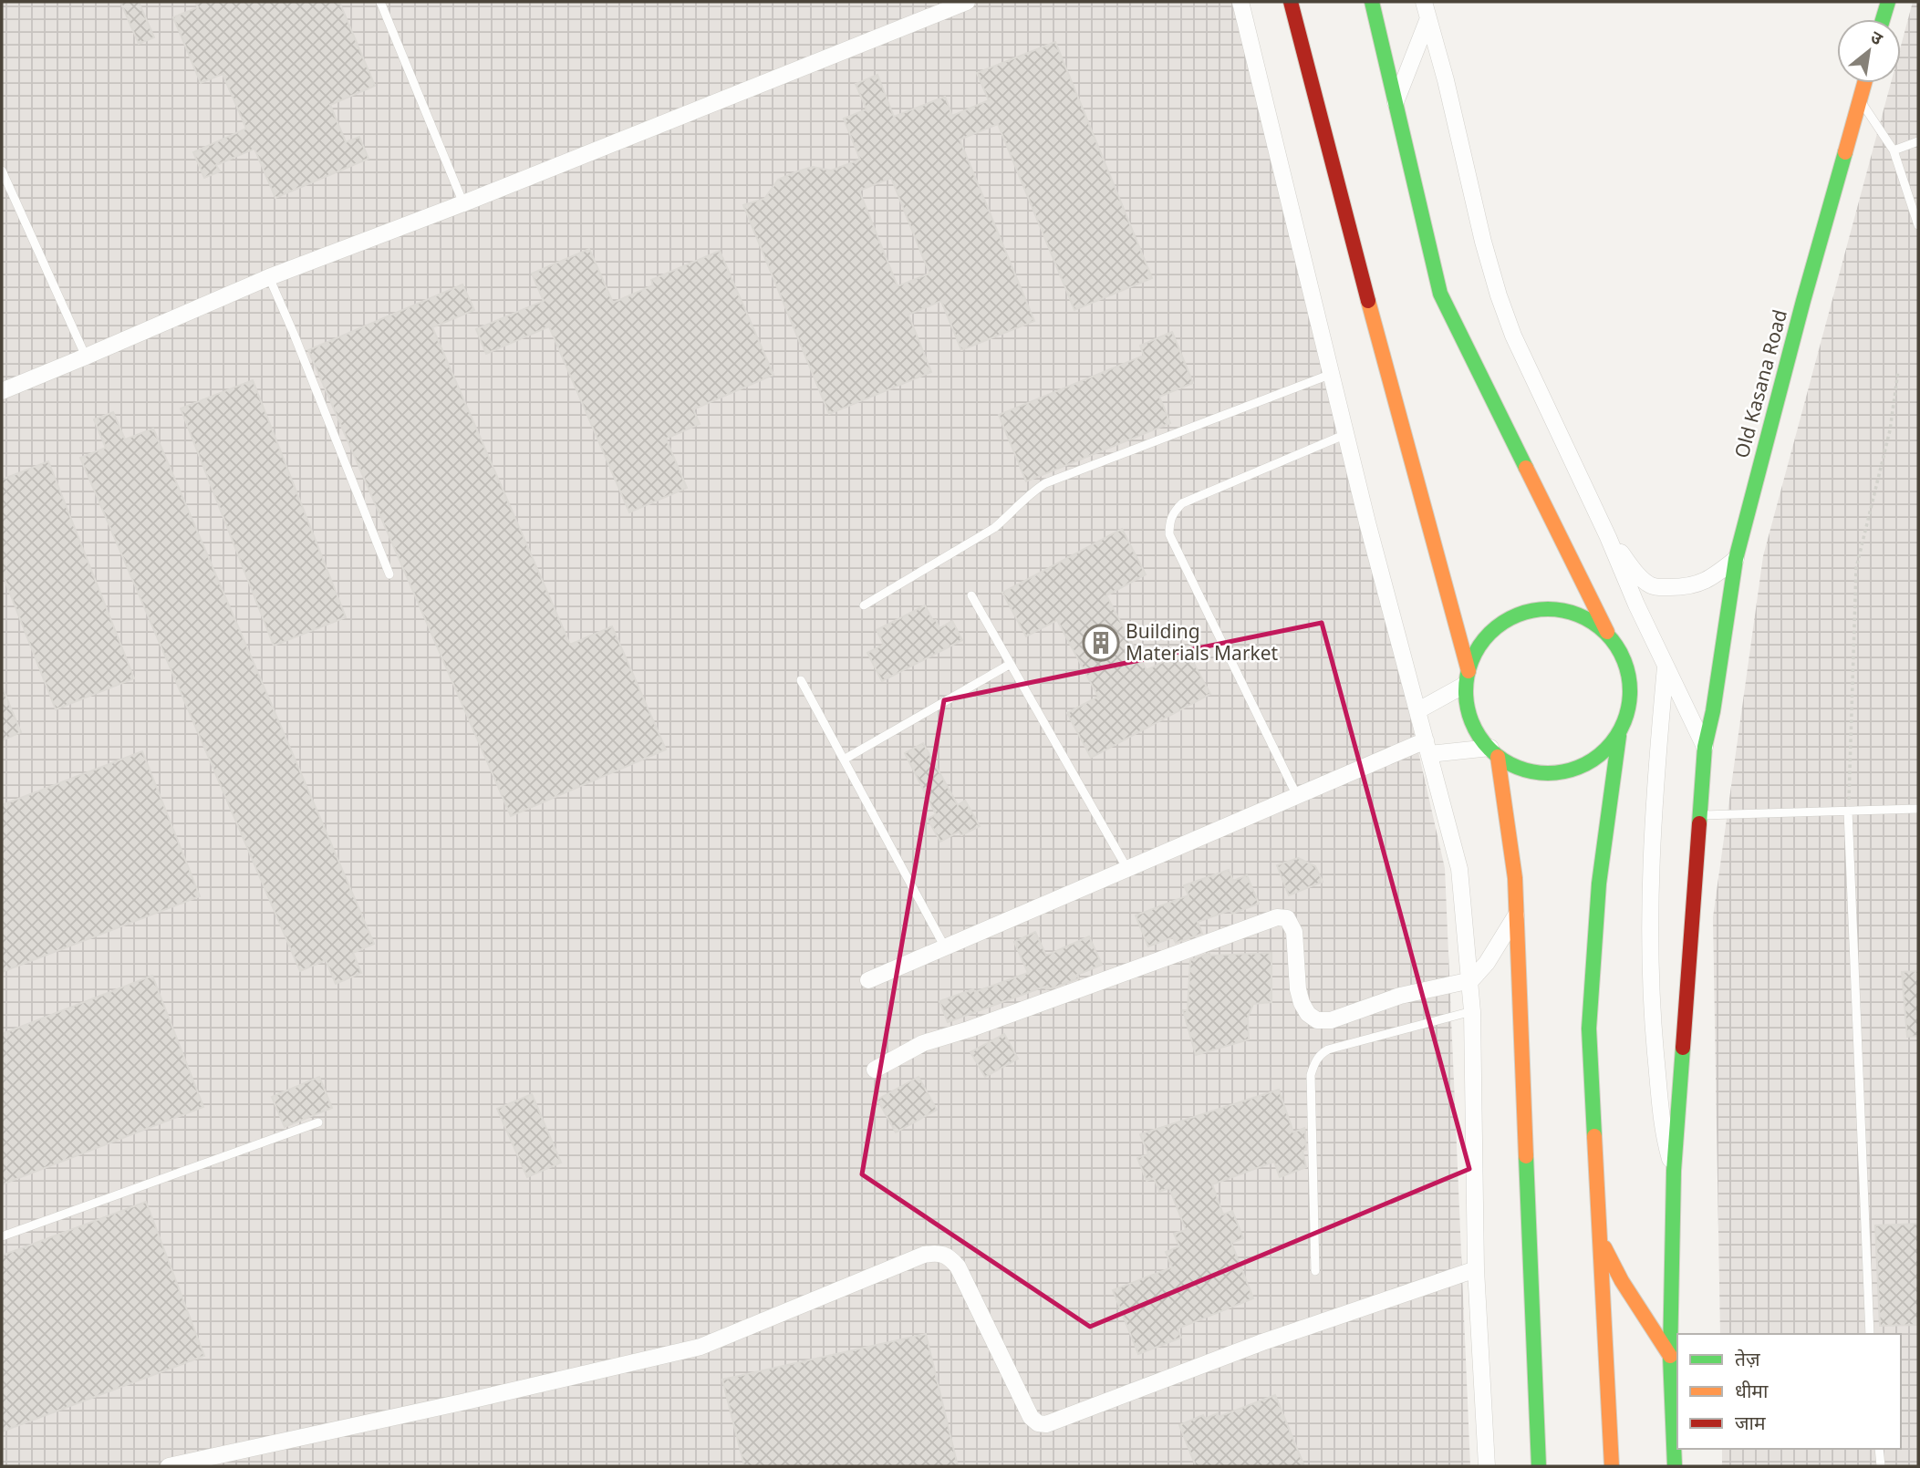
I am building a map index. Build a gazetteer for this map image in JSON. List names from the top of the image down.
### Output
{
  "streets": {
    "main road": ["Old Kasana Road"]
  },
  "places": {
    "building": ["Building Materials Market"]
  },
  "legend": ["तेज़", "धीमा", "जाम"],
  "north": "top right"
}
